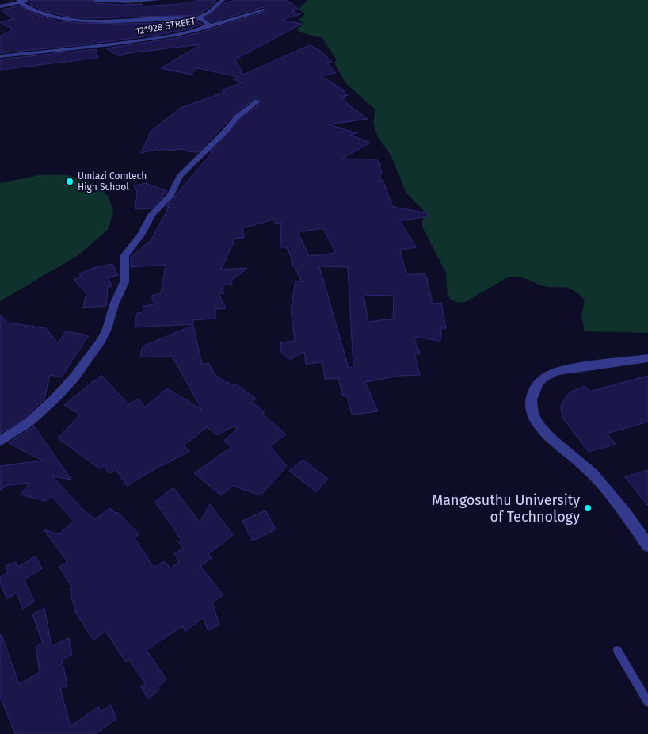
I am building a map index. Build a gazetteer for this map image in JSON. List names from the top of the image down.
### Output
{
  "streets": {
    "street": ["121928 STREET"]
  },
  "places": ["Umlazi Comtech High School", "Mangosuthu University of Technology"]
}
